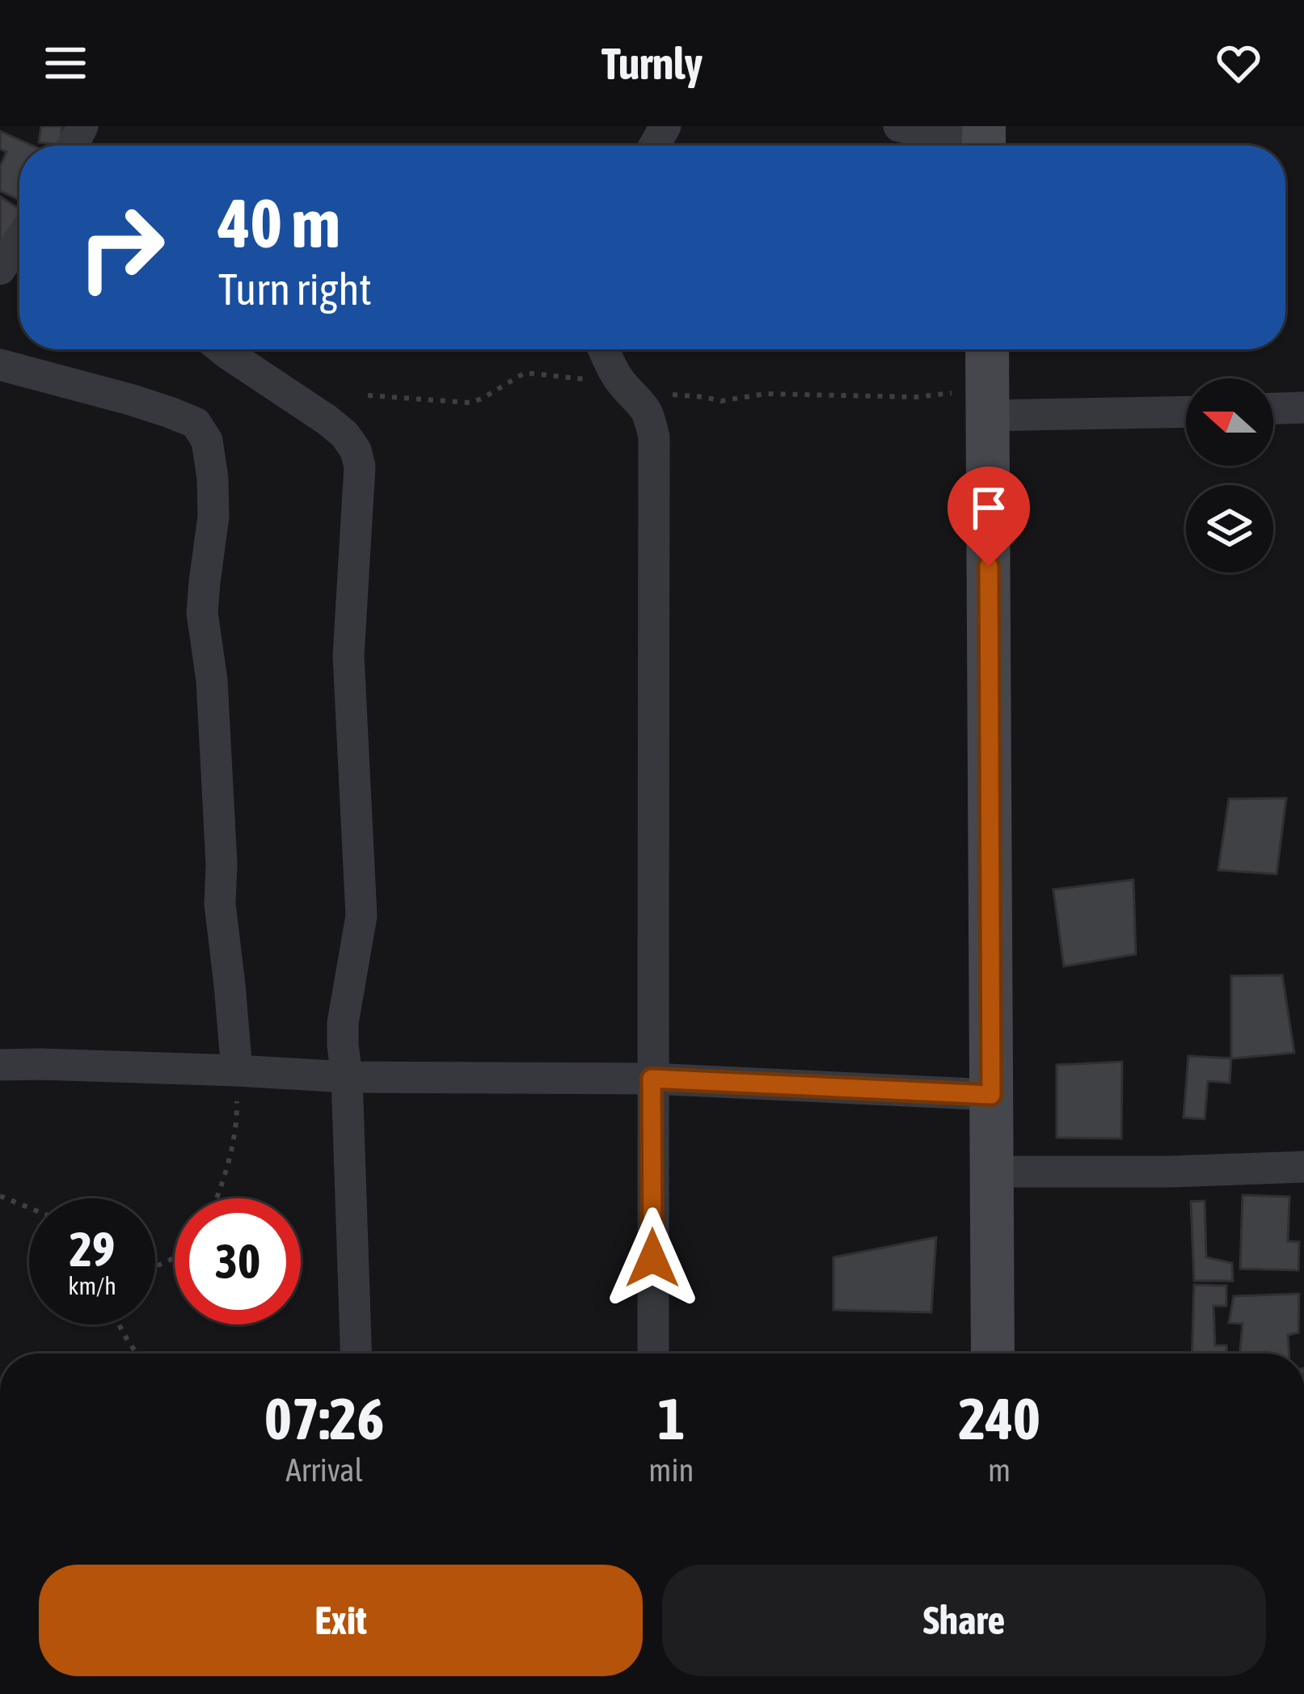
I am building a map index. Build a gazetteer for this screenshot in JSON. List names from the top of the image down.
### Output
{
  "north": "left",
  "page": {
    "header": "Turnly",
    "turn": ["40 m", "Turn right"],
    "speed": "29 km/h",
    "limit": "30",
    "eta": [
      "07:26",
      "Arrival",
      "1",
      "min",
      "240",
      "m"
    ],
    "buttons": ["Exit", "Share"]
  }
}
